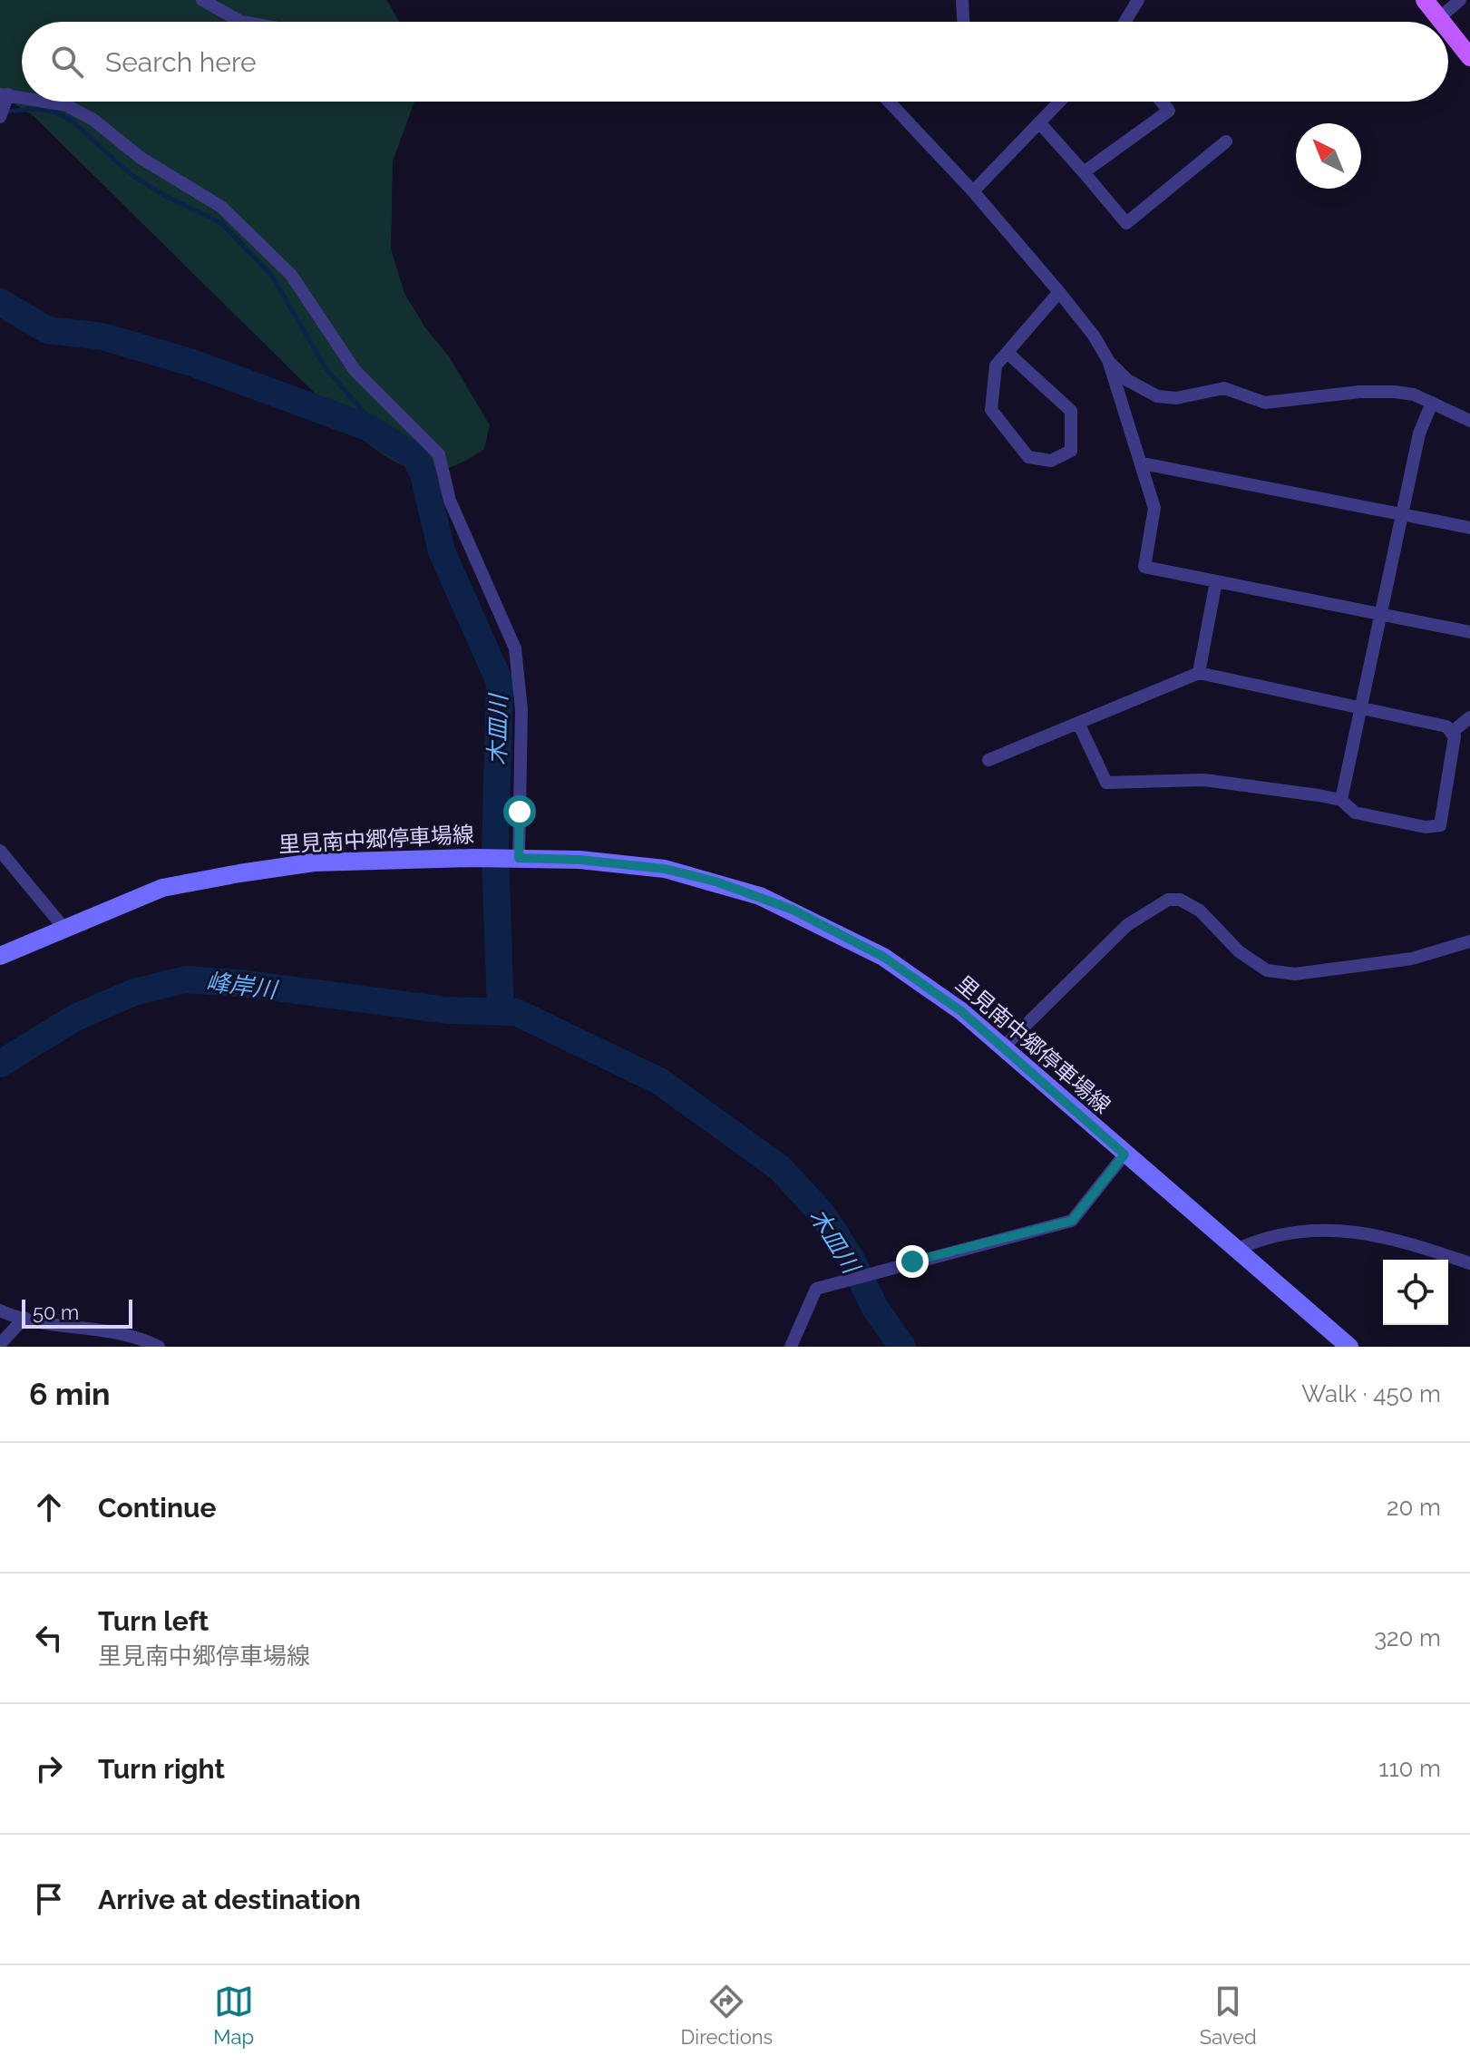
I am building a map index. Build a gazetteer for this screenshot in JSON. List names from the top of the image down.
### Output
{
  "streets": {
    "main road": ["里見南中郷停車場線"]
  },
  "water": ["木皿川", "峰岸川"],
  "scale_bar": "50 m",
  "north": "top left",
  "page": {
    "search": "Search here",
    "scale": "50 m",
    "heading": ["6 min", "Walk · 450 m"],
    "list": [
      ["Continue", "20 m"],
      ["Turn left", "里見南中郷停車場線", "320 m"],
      ["Turn right", "110 m"],
      "Arrive at destination"
    ],
    "nav": ["Map", "Directions", "Saved"]
  }
}
